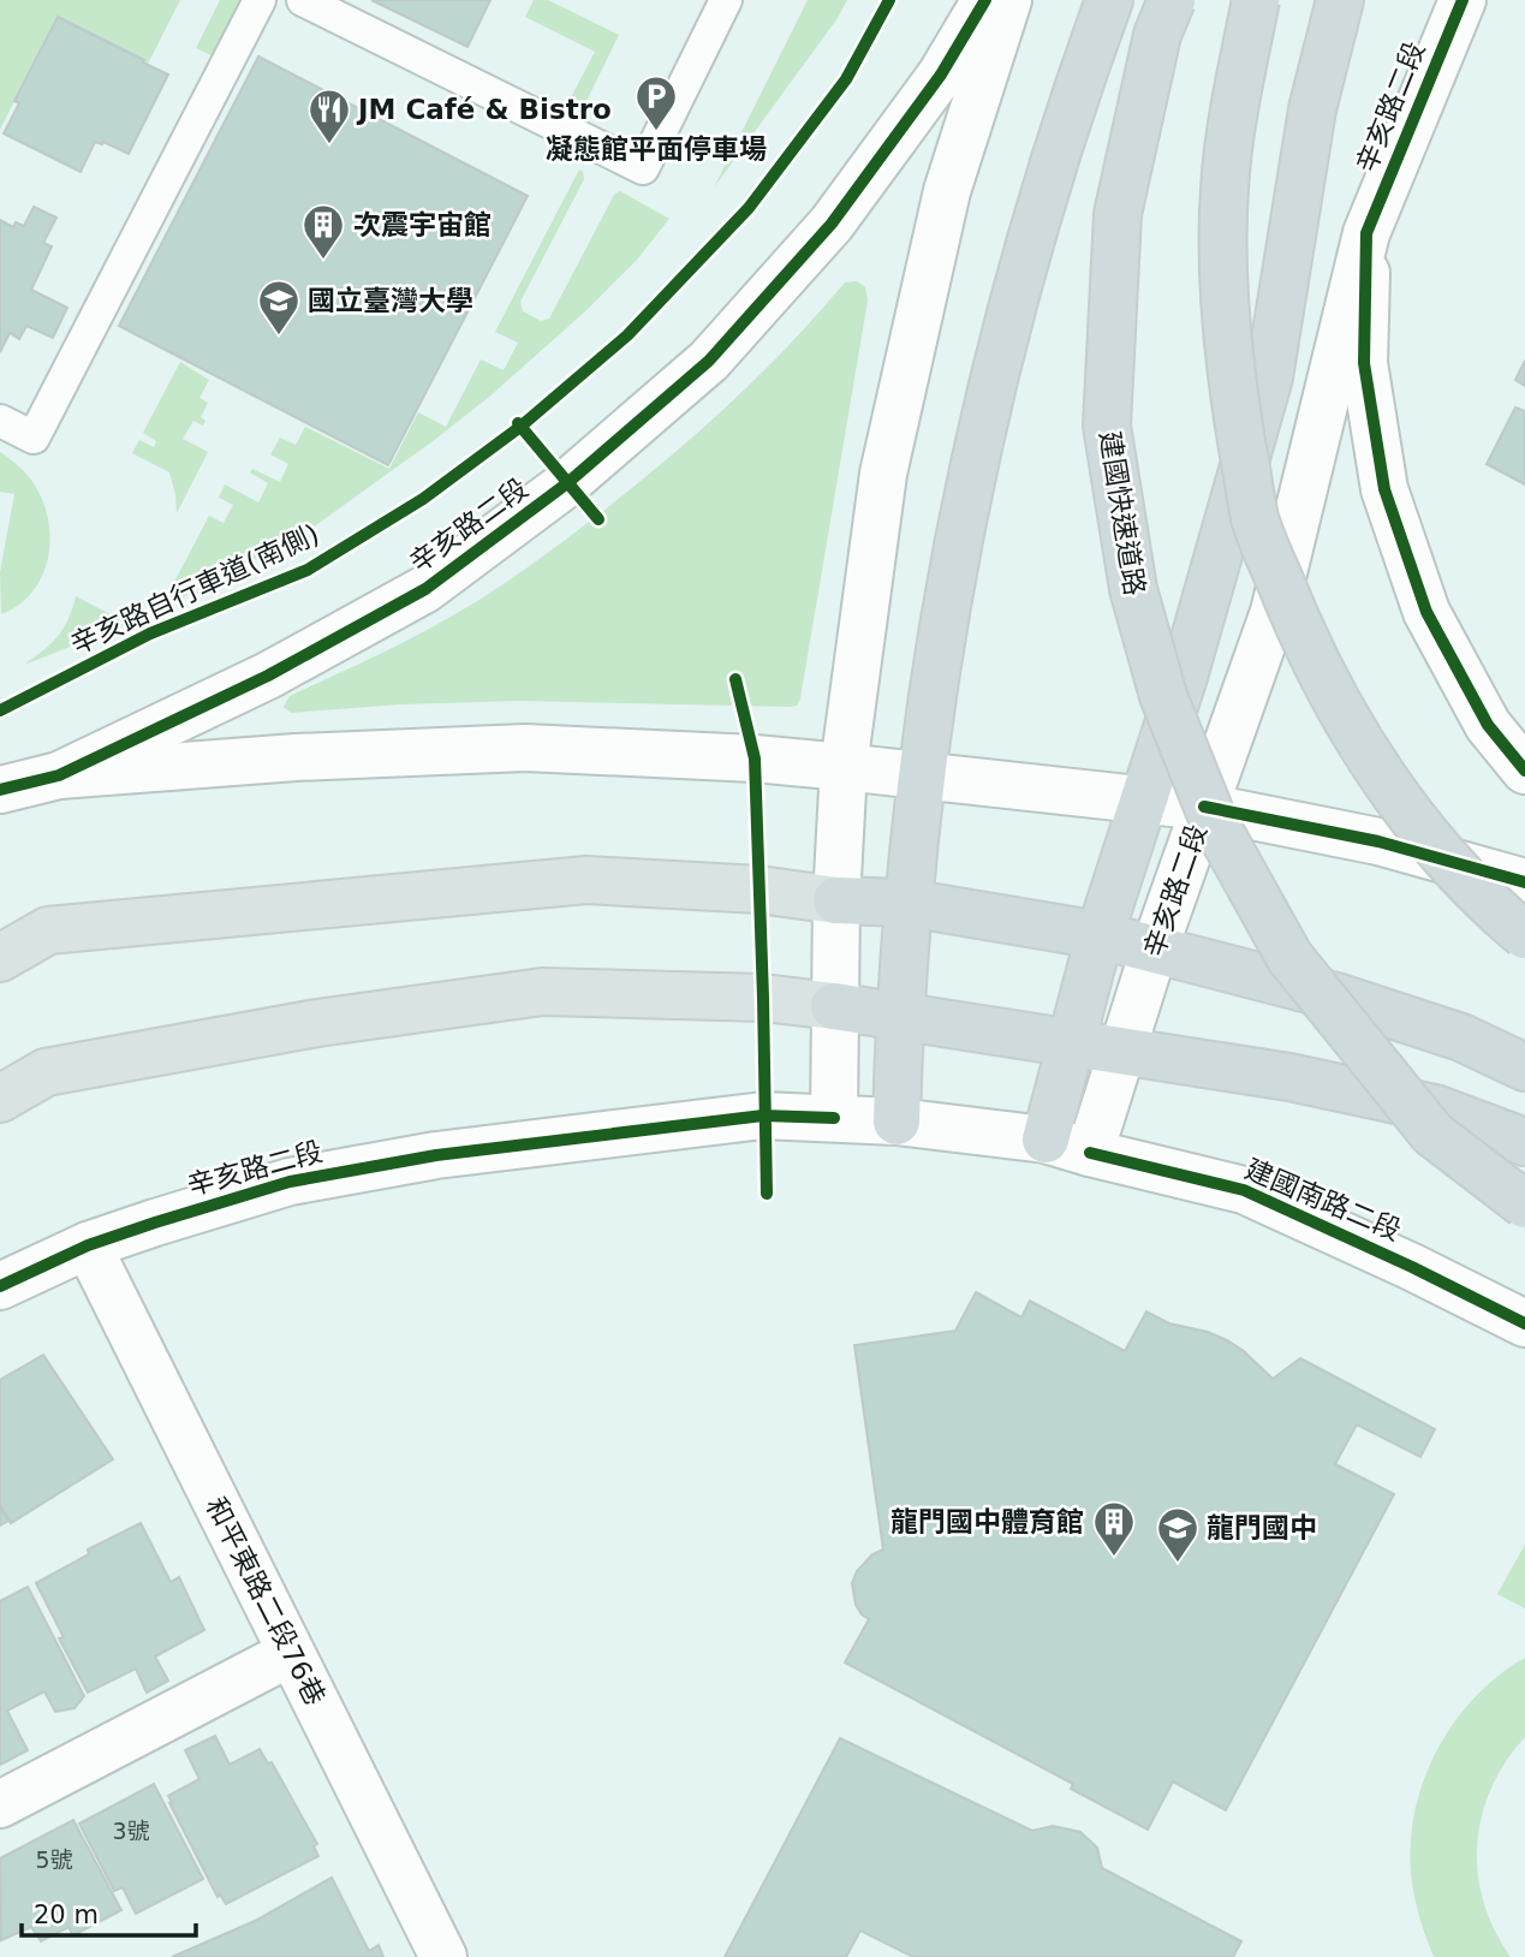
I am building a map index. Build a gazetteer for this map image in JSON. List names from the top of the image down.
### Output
{
  "streets": {
    "highway": ["建國快速道路"],
    "main road": ["辛亥路二段", "建國南路二段", "和平東路二段76巷"],
    "cycle path": ["辛亥路自行車道(南側)"]
  },
  "crossings": [
    ["辛亥路二段", "建國南路二段"],
    ["辛亥路二段", "和平東路二段76巷"]
  ],
  "places": {
    "parking": ["凝態館平面停車場"],
    "restaurant": ["JM Café & Bistro"],
    "building": ["次震宇宙館", "龍門國中體育館"],
    "school or university": ["國立臺灣大學", "龍門國中"]
  },
  "house_numbers": ["3號", "5號"],
  "scale_bar": "20 m"
}
